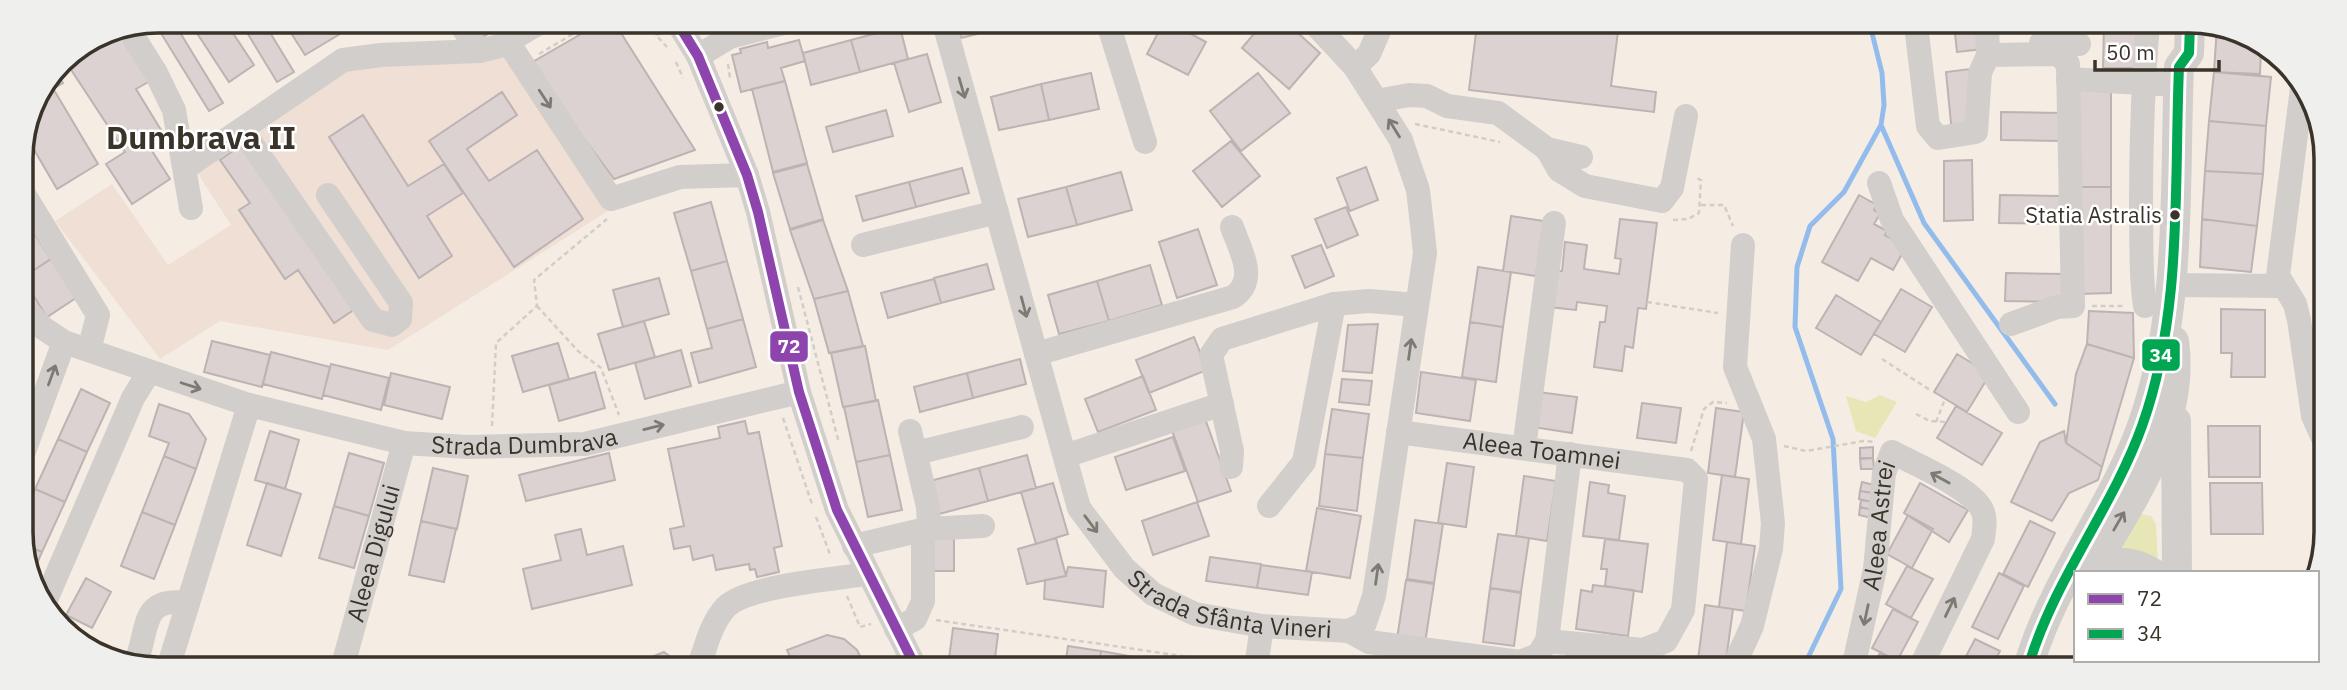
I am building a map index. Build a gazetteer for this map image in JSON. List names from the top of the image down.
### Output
{
  "streets": {
    "street": [
      "Strada Dumbrava",
      "Aleea Toamnei",
      "Aleea Astrei",
      "Aleea Digului",
      "Strada Sfânta Vineri"
    ]
  },
  "crossings": [
    ["Strada Dumbrava", "Aleea Digului"],
    ["Aleea Toamnei", "Strada Sfânta Vineri"]
  ],
  "districts": ["Dumbrava II"],
  "places": ["Statia Astralis"],
  "lines": ["transit line 72", "transit line 34"],
  "legend": ["72", "34"],
  "scale_bar": "50 m"
}
